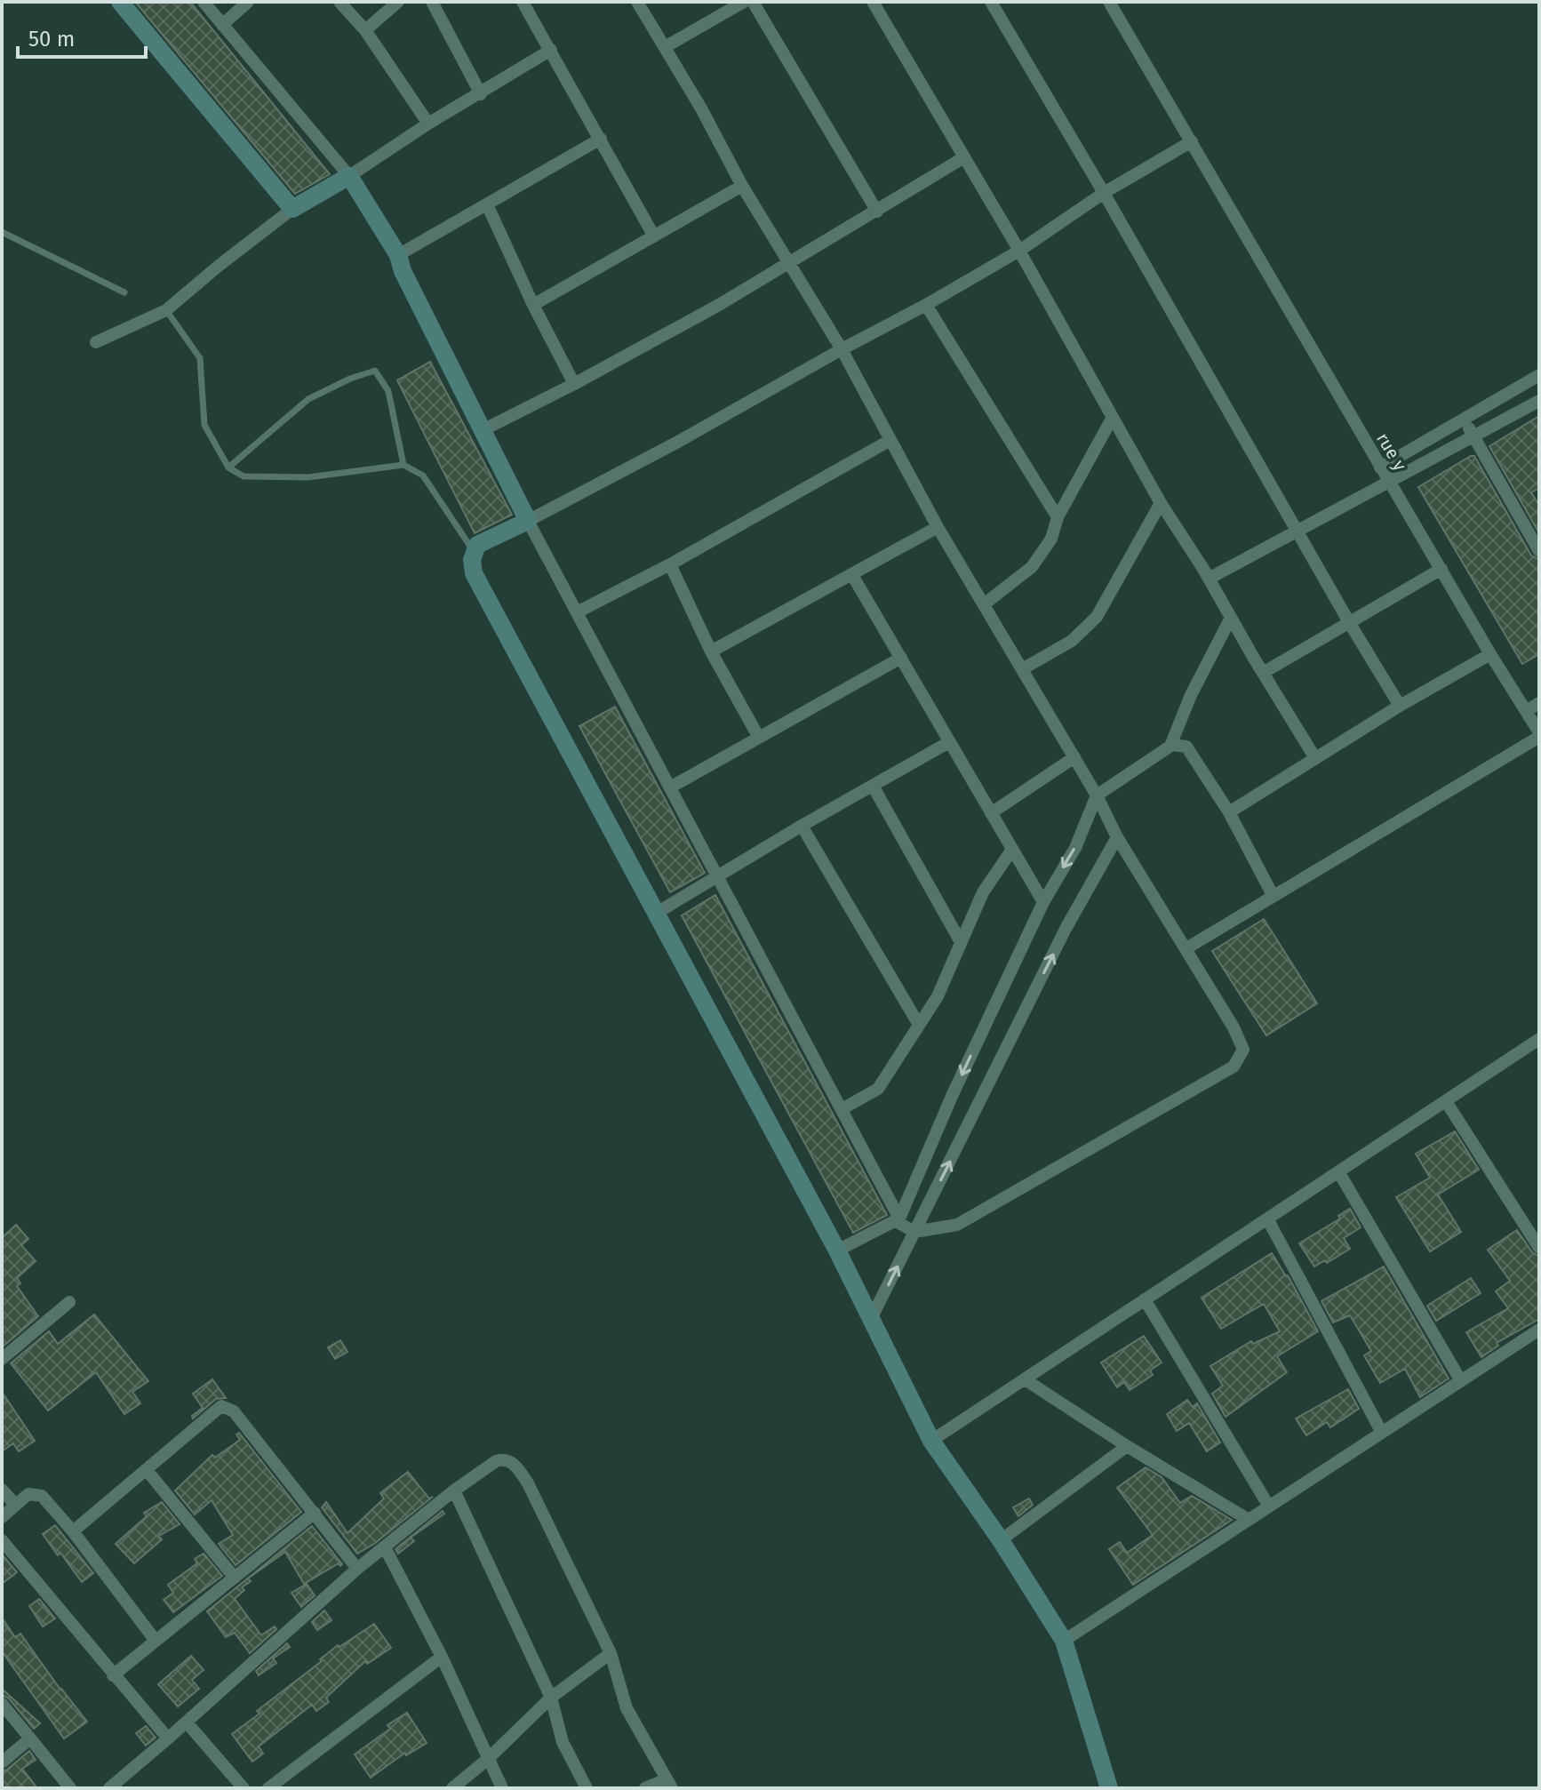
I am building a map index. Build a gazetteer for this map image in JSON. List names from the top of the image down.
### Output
{
  "streets": {
    "street": ["rue y"]
  },
  "scale_bar": "50 m"
}
